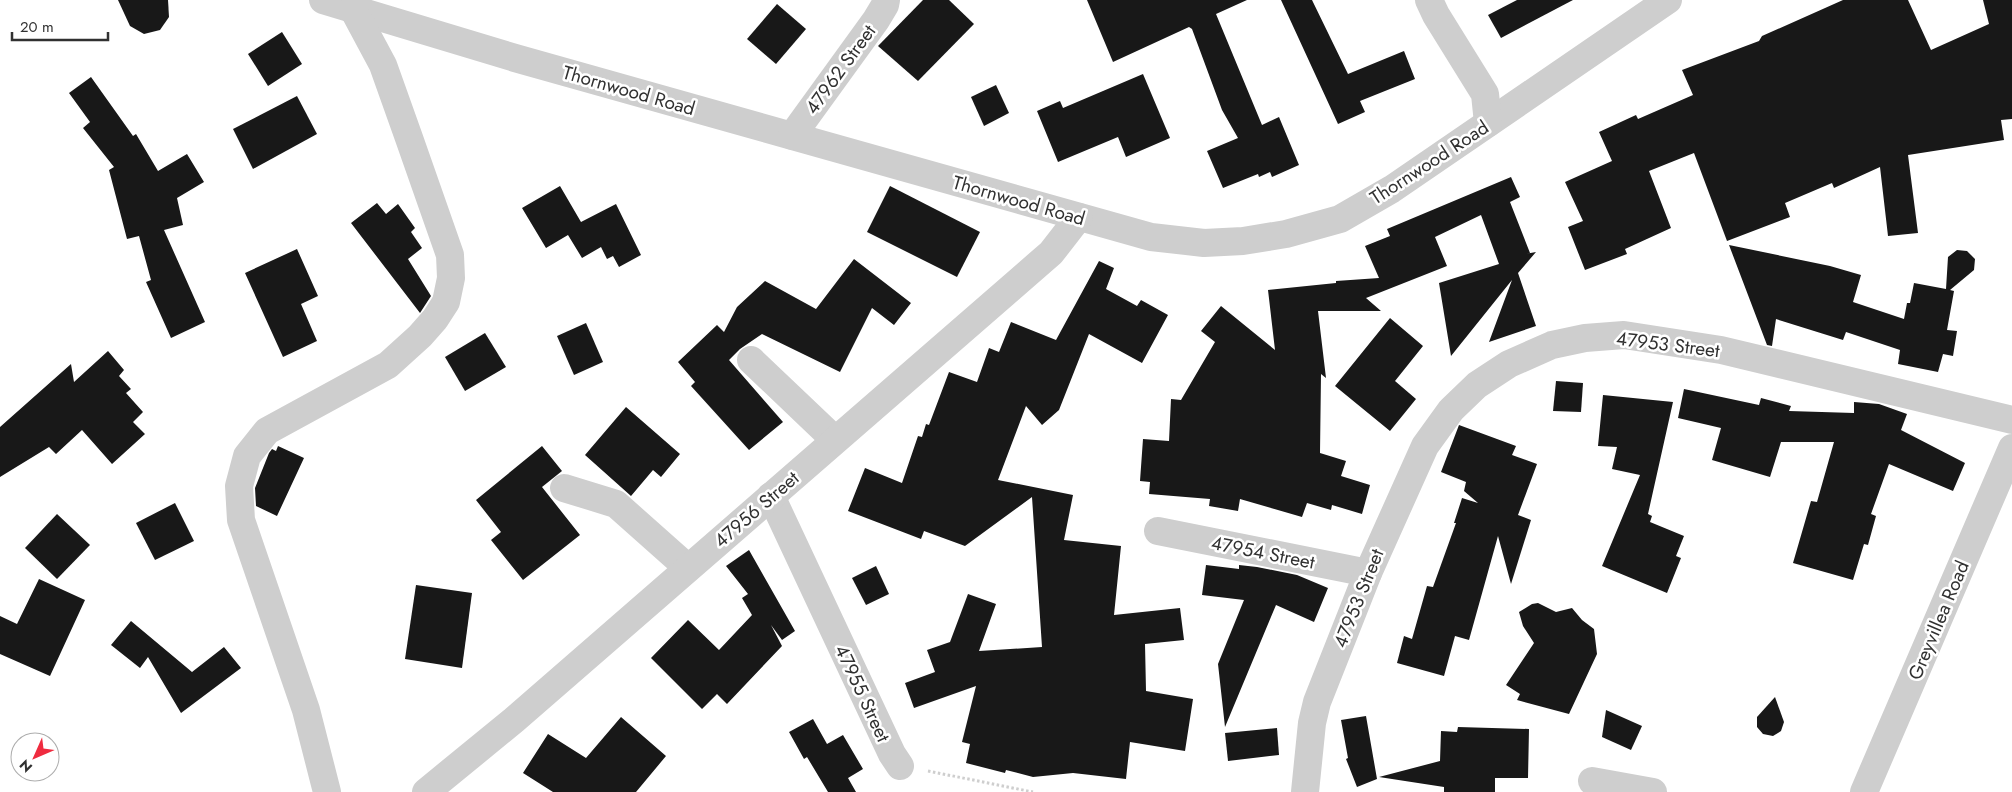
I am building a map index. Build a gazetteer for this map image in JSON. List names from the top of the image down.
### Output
{
  "streets": {
    "street": [
      "47962 Street",
      "Thornwood Road",
      "47953 Street",
      "47956 Street",
      "47954 Street",
      "Greyvillea Road",
      "47955 Street"
    ]
  },
  "crossings": [
    ["47962 Street", "Thornwood Road"],
    ["Thornwood Road", "47956 Street"],
    ["47953 Street", "47954 Street"],
    ["47956 Street", "47955 Street"]
  ],
  "scale_bar": "20 m",
  "north": "bottom left"
}
